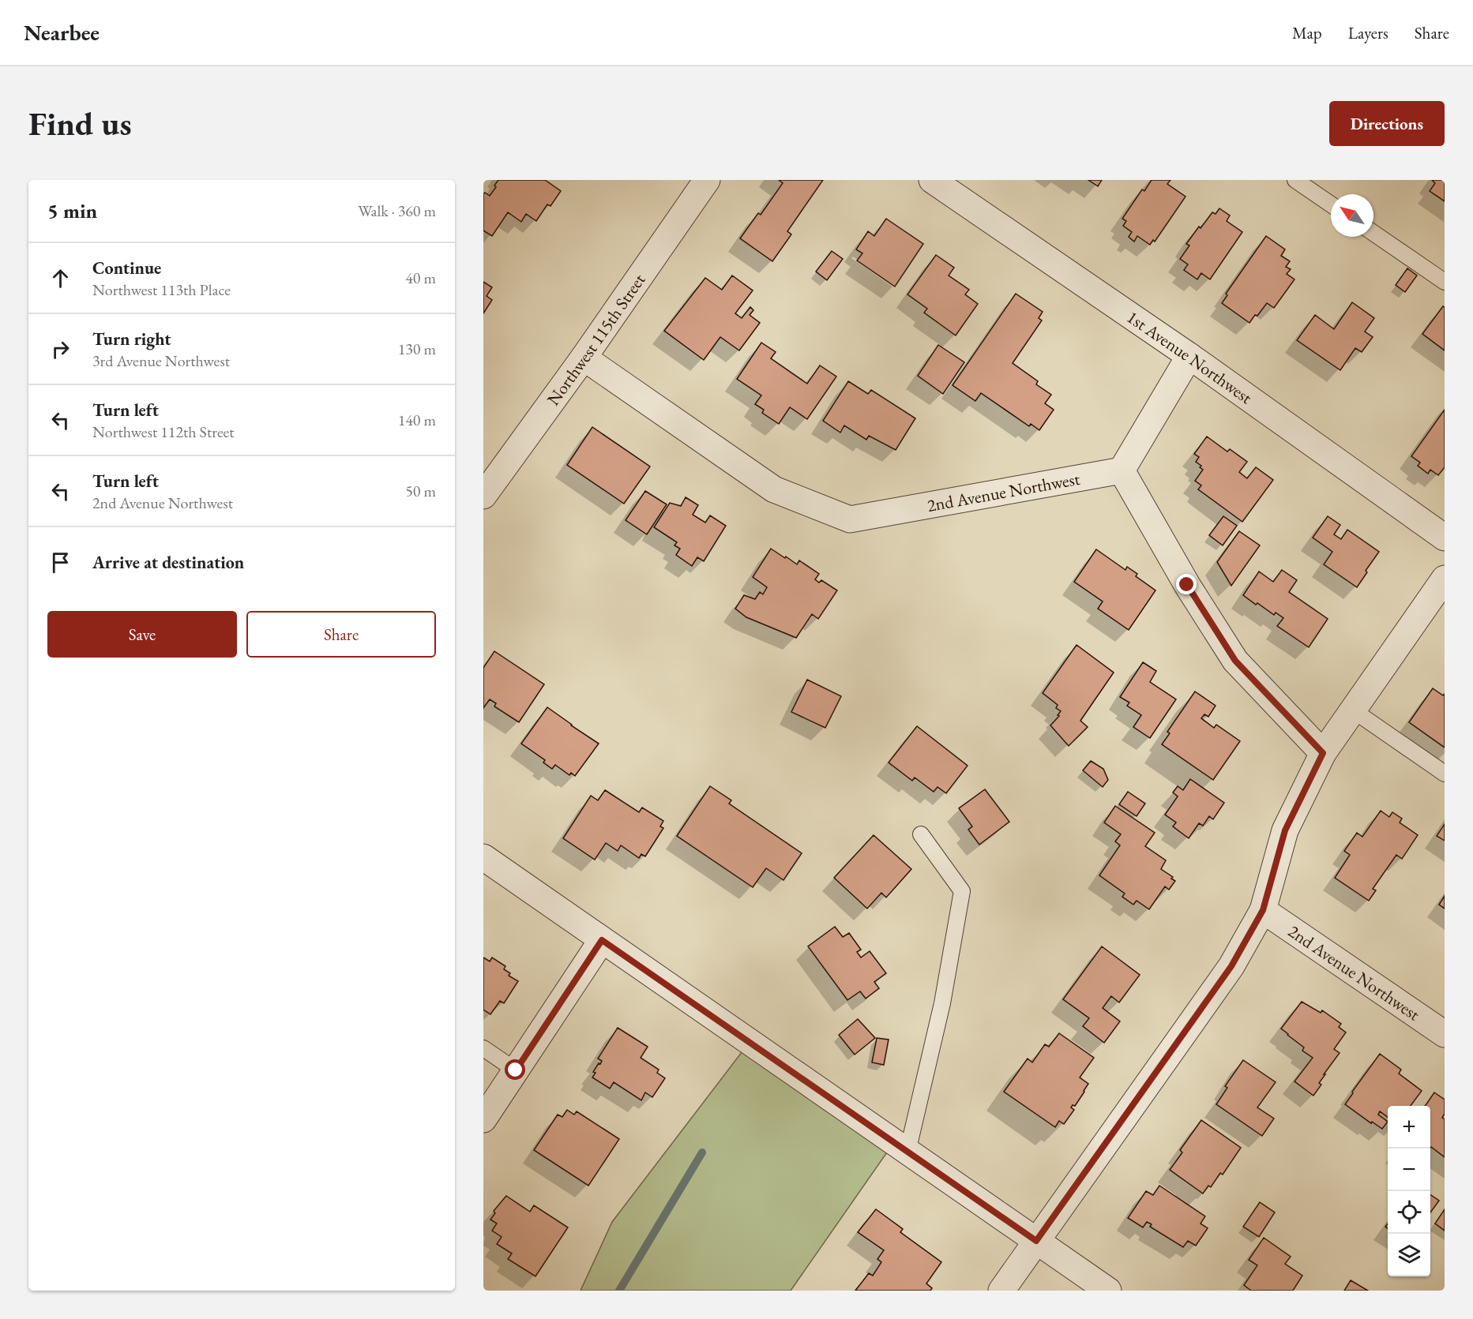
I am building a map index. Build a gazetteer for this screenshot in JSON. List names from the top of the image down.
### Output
{
  "streets": {
    "street": ["Northwest 115th Street", "1st Avenue Northwest", "2nd Avenue Northwest"]
  },
  "crossings": [
    ["Northwest 115th Street", "2nd Avenue Northwest"]
  ],
  "north": "top left",
  "page": {
    "header": "Nearbee",
    "nav": ["Map", "Layers", "Share"],
    "buttons": [
      "Directions",
      ["Save", "Share"]
    ],
    "title": "Find us",
    "heading": ["5 min", "Walk · 360 m"],
    "list": [
      ["Continue", "Northwest 113th Place", "40 m"],
      ["Turn right", "3rd Avenue Northwest", "130 m"],
      ["Turn left", "Northwest 112th Street", "140 m"],
      ["Turn left", "2nd Avenue Northwest", "50 m"],
      "Arrive at destination"
    ],
    "map_buttons": ["+", "−"]
  }
}
